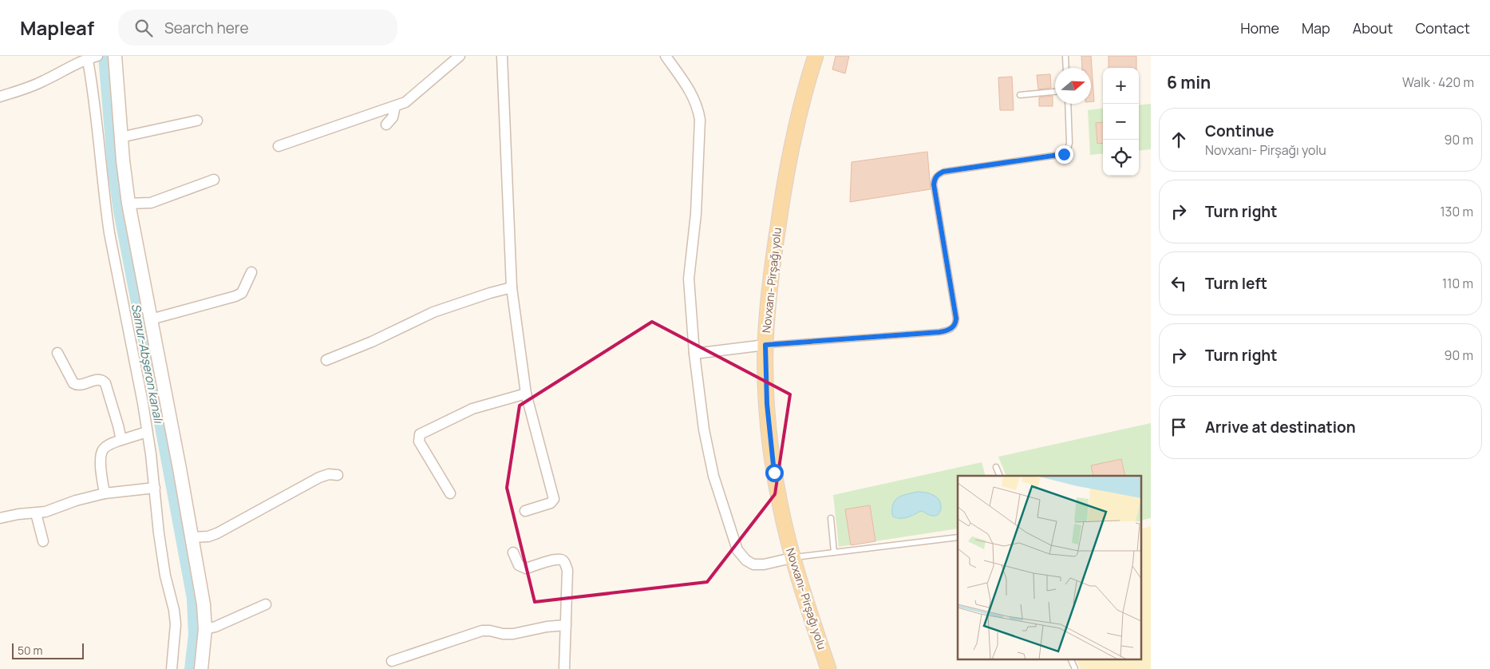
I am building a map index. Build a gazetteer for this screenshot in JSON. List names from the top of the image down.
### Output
{
  "streets": {
    "main road": ["Novxanı- Pirşağı yolu"]
  },
  "water": ["Samur-Abşeron kanalı"],
  "scale_bar": "50 m",
  "north": "right",
  "page": {
    "header": "Mapleaf",
    "search": "Search here",
    "nav": [
      "Home",
      "Map",
      "About",
      "Contact"
    ],
    "heading": ["6 min", "Walk · 420 m"],
    "map_buttons": ["+", "−"],
    "list": [
      ["Continue", "Novxanı- Pirşağı yolu", "90 m"],
      ["Turn right", "130 m"],
      ["Turn left", "110 m"],
      ["Turn right", "90 m"],
      "Arrive at destination"
    ],
    "scale": "50 m"
  }
}
